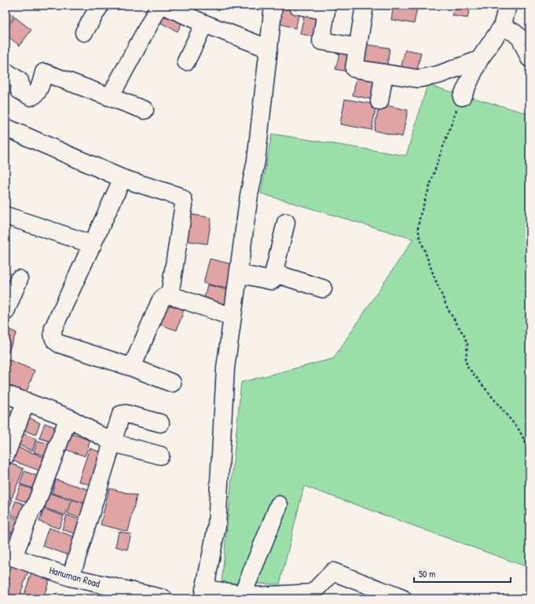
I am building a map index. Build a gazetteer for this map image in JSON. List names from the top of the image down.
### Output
{
  "streets": {
    "street": ["Hanuman Road"]
  },
  "scale_bar": "50 m"
}
